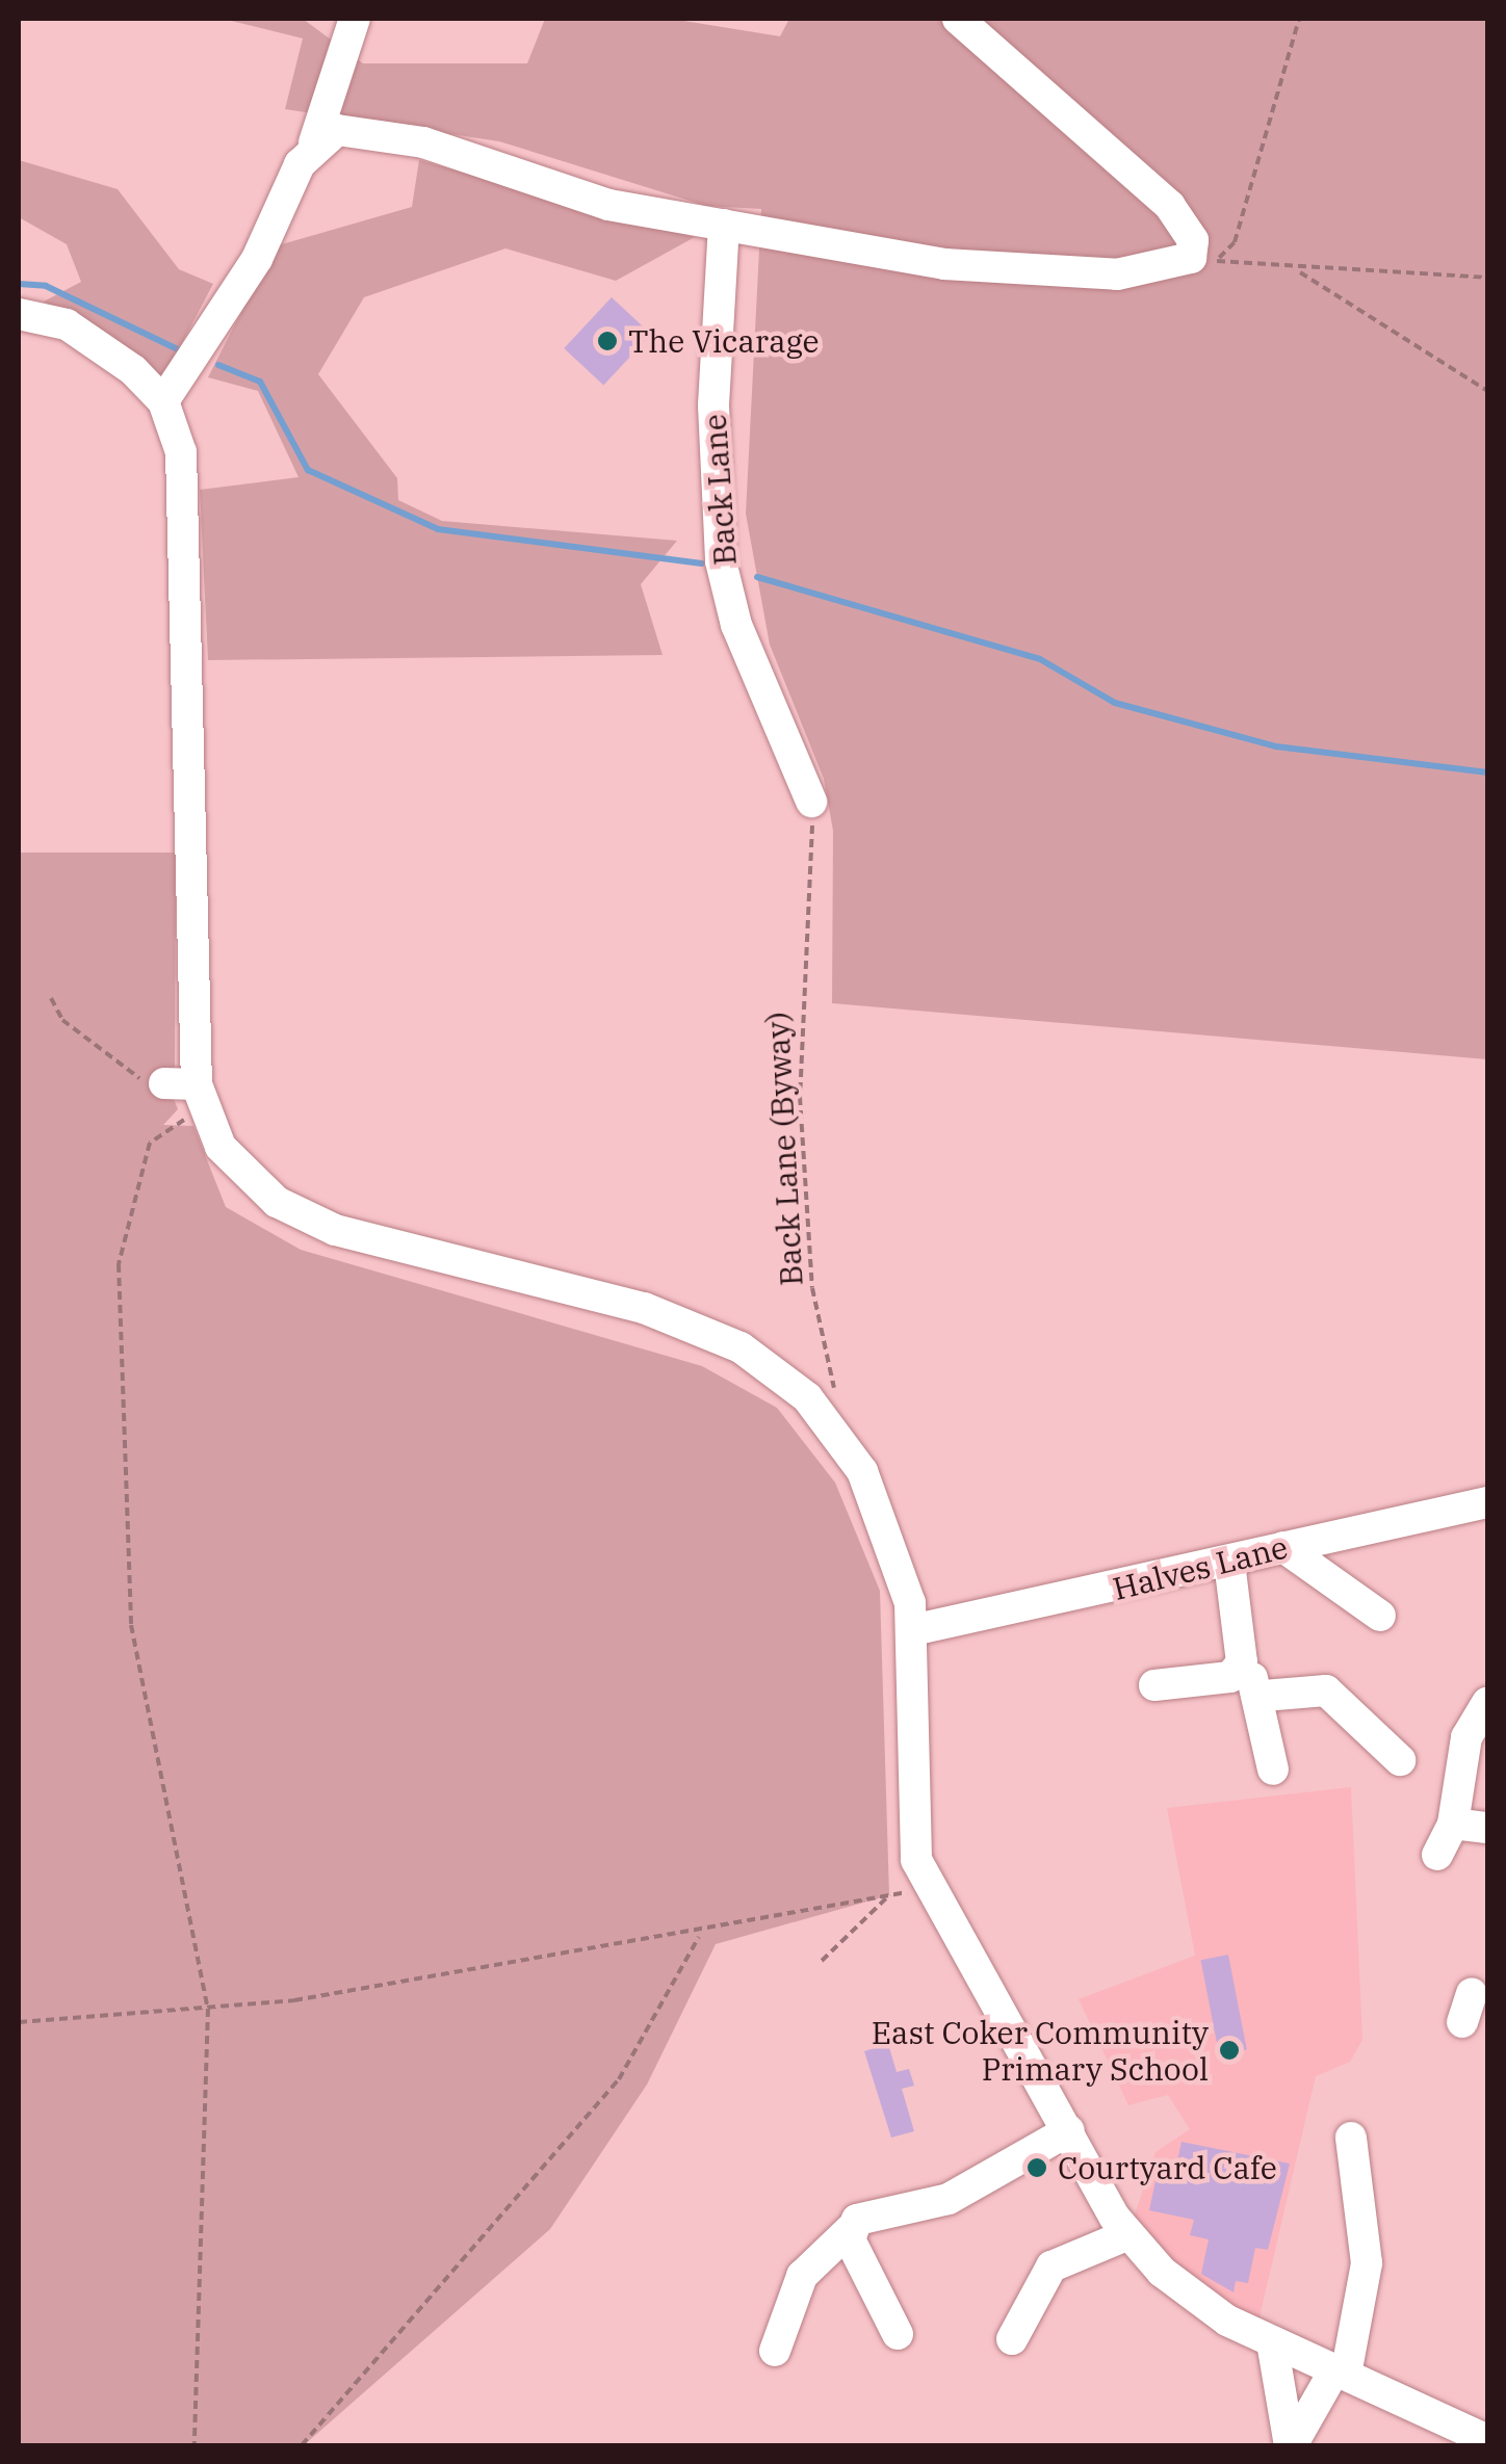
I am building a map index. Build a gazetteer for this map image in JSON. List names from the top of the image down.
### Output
{
  "streets": {
    "street": ["Back Lane", "Halves Lane"],
    "path": ["Back Lane (Byway)"]
  },
  "crossings": [
    ["Back Lane", "Back Lane (Byway)"]
  ],
  "places": ["The Vicarage", "East Coker Community Primary School", "Courtyard Cafe"]
}
